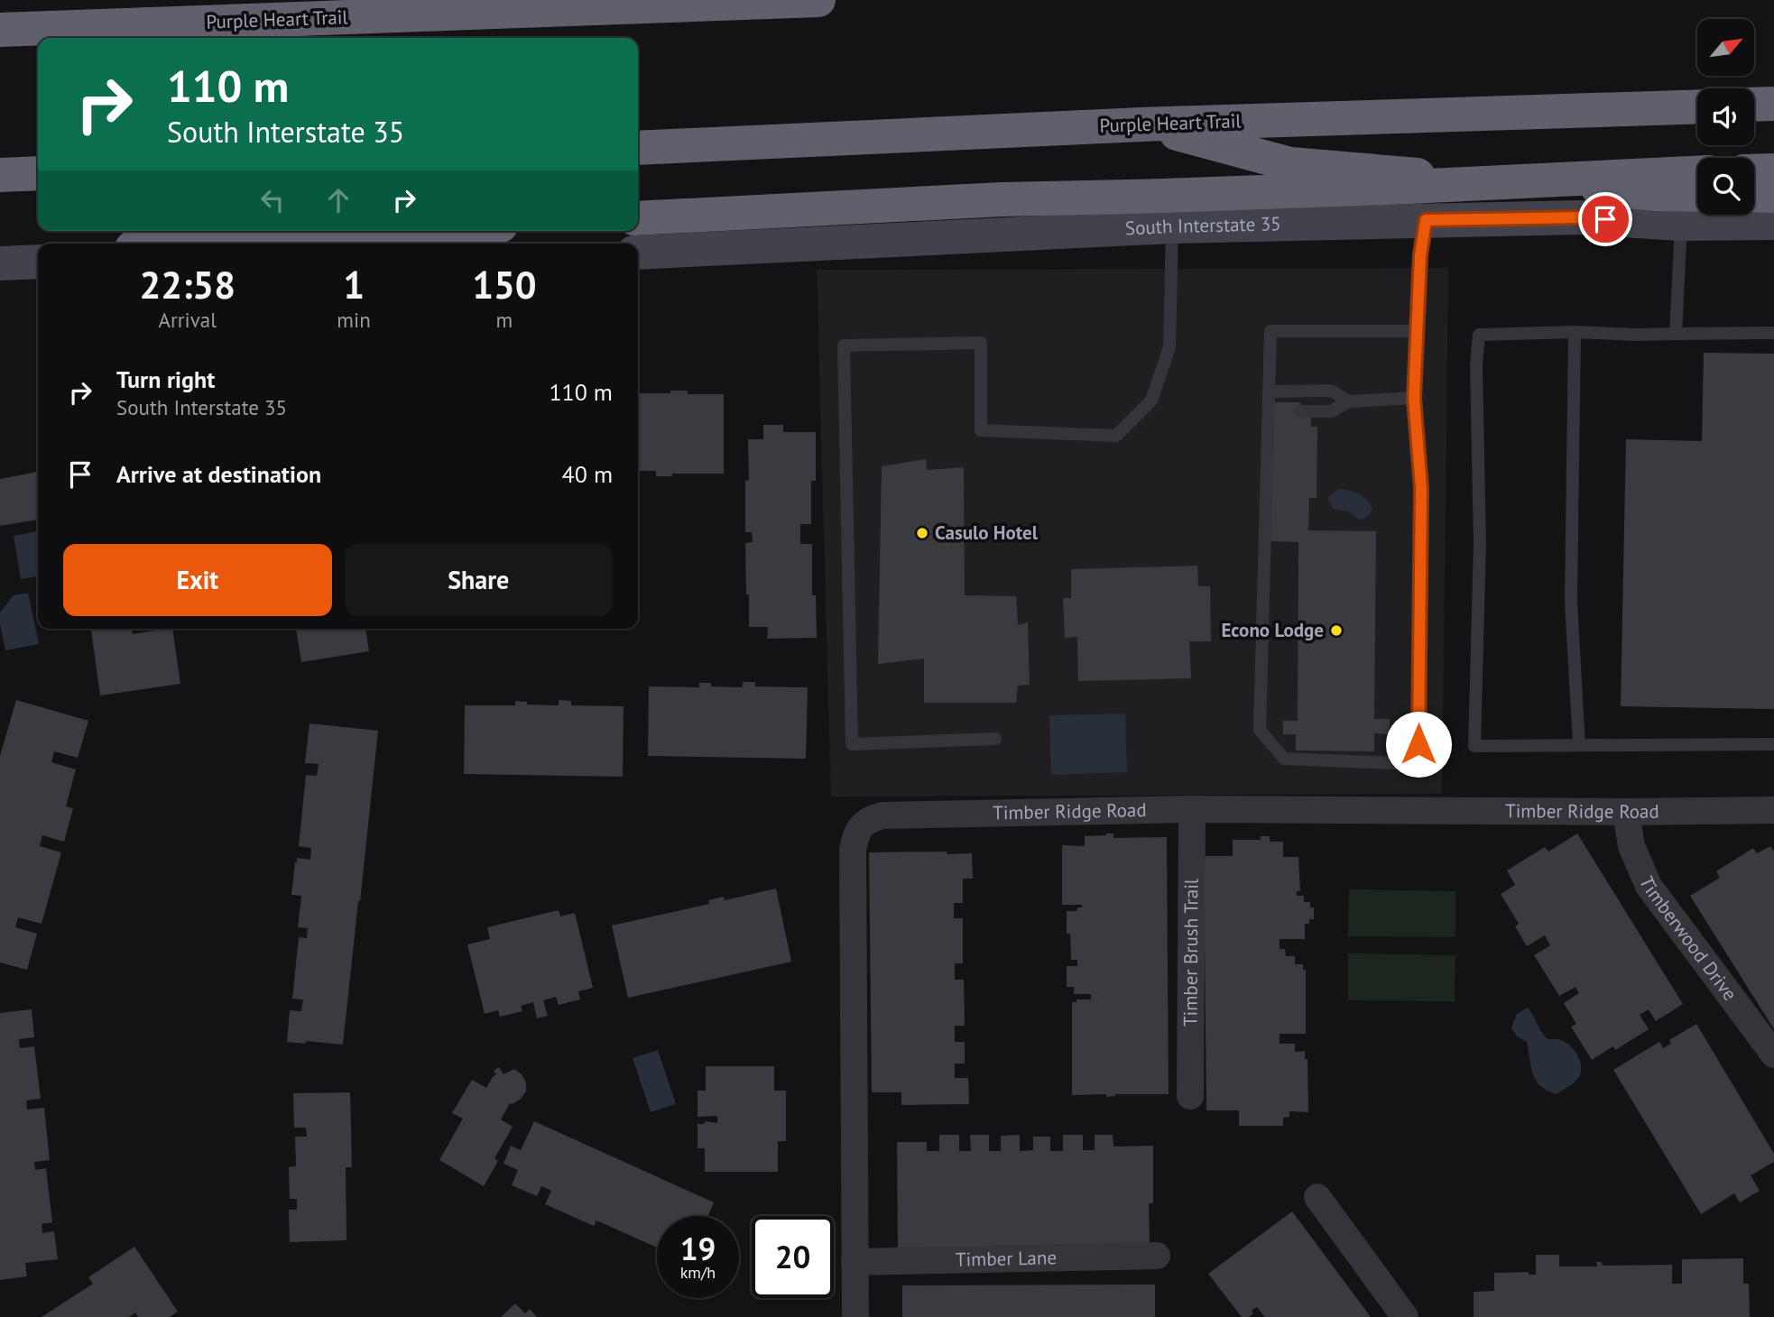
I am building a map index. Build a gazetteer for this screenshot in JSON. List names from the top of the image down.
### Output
{
  "streets": {
    "highway": ["Purple Heart Trail"],
    "main road": ["South Interstate 35"],
    "street": [
      "Timber Ridge Road",
      "Timberwood Drive",
      "Timber Brush Trail",
      "Timber Lane"
    ]
  },
  "crossings": [
    ["Timber Ridge Road", "Timberwood Drive"],
    ["Timber Ridge Road", "Timber Brush Trail"],
    ["Timber Ridge Road", "Timber Lane"]
  ],
  "places": ["Casulo Hotel", "Econo Lodge"],
  "north": "top right",
  "page": {
    "turn": ["110 m", "South Interstate 35"],
    "eta": [
      "22:58",
      "Arrival",
      "1",
      "min",
      "150",
      "m"
    ],
    "list": [
      {
        "name": "Turn right",
        "note": "South Interstate 35",
        "value": "110 m"
      },
      {
        "name": "Arrive at destination",
        "value": "40 m"
      }
    ],
    "buttons": ["Exit", "Share"],
    "speed": "19 km/h",
    "limit": "20"
  }
}
